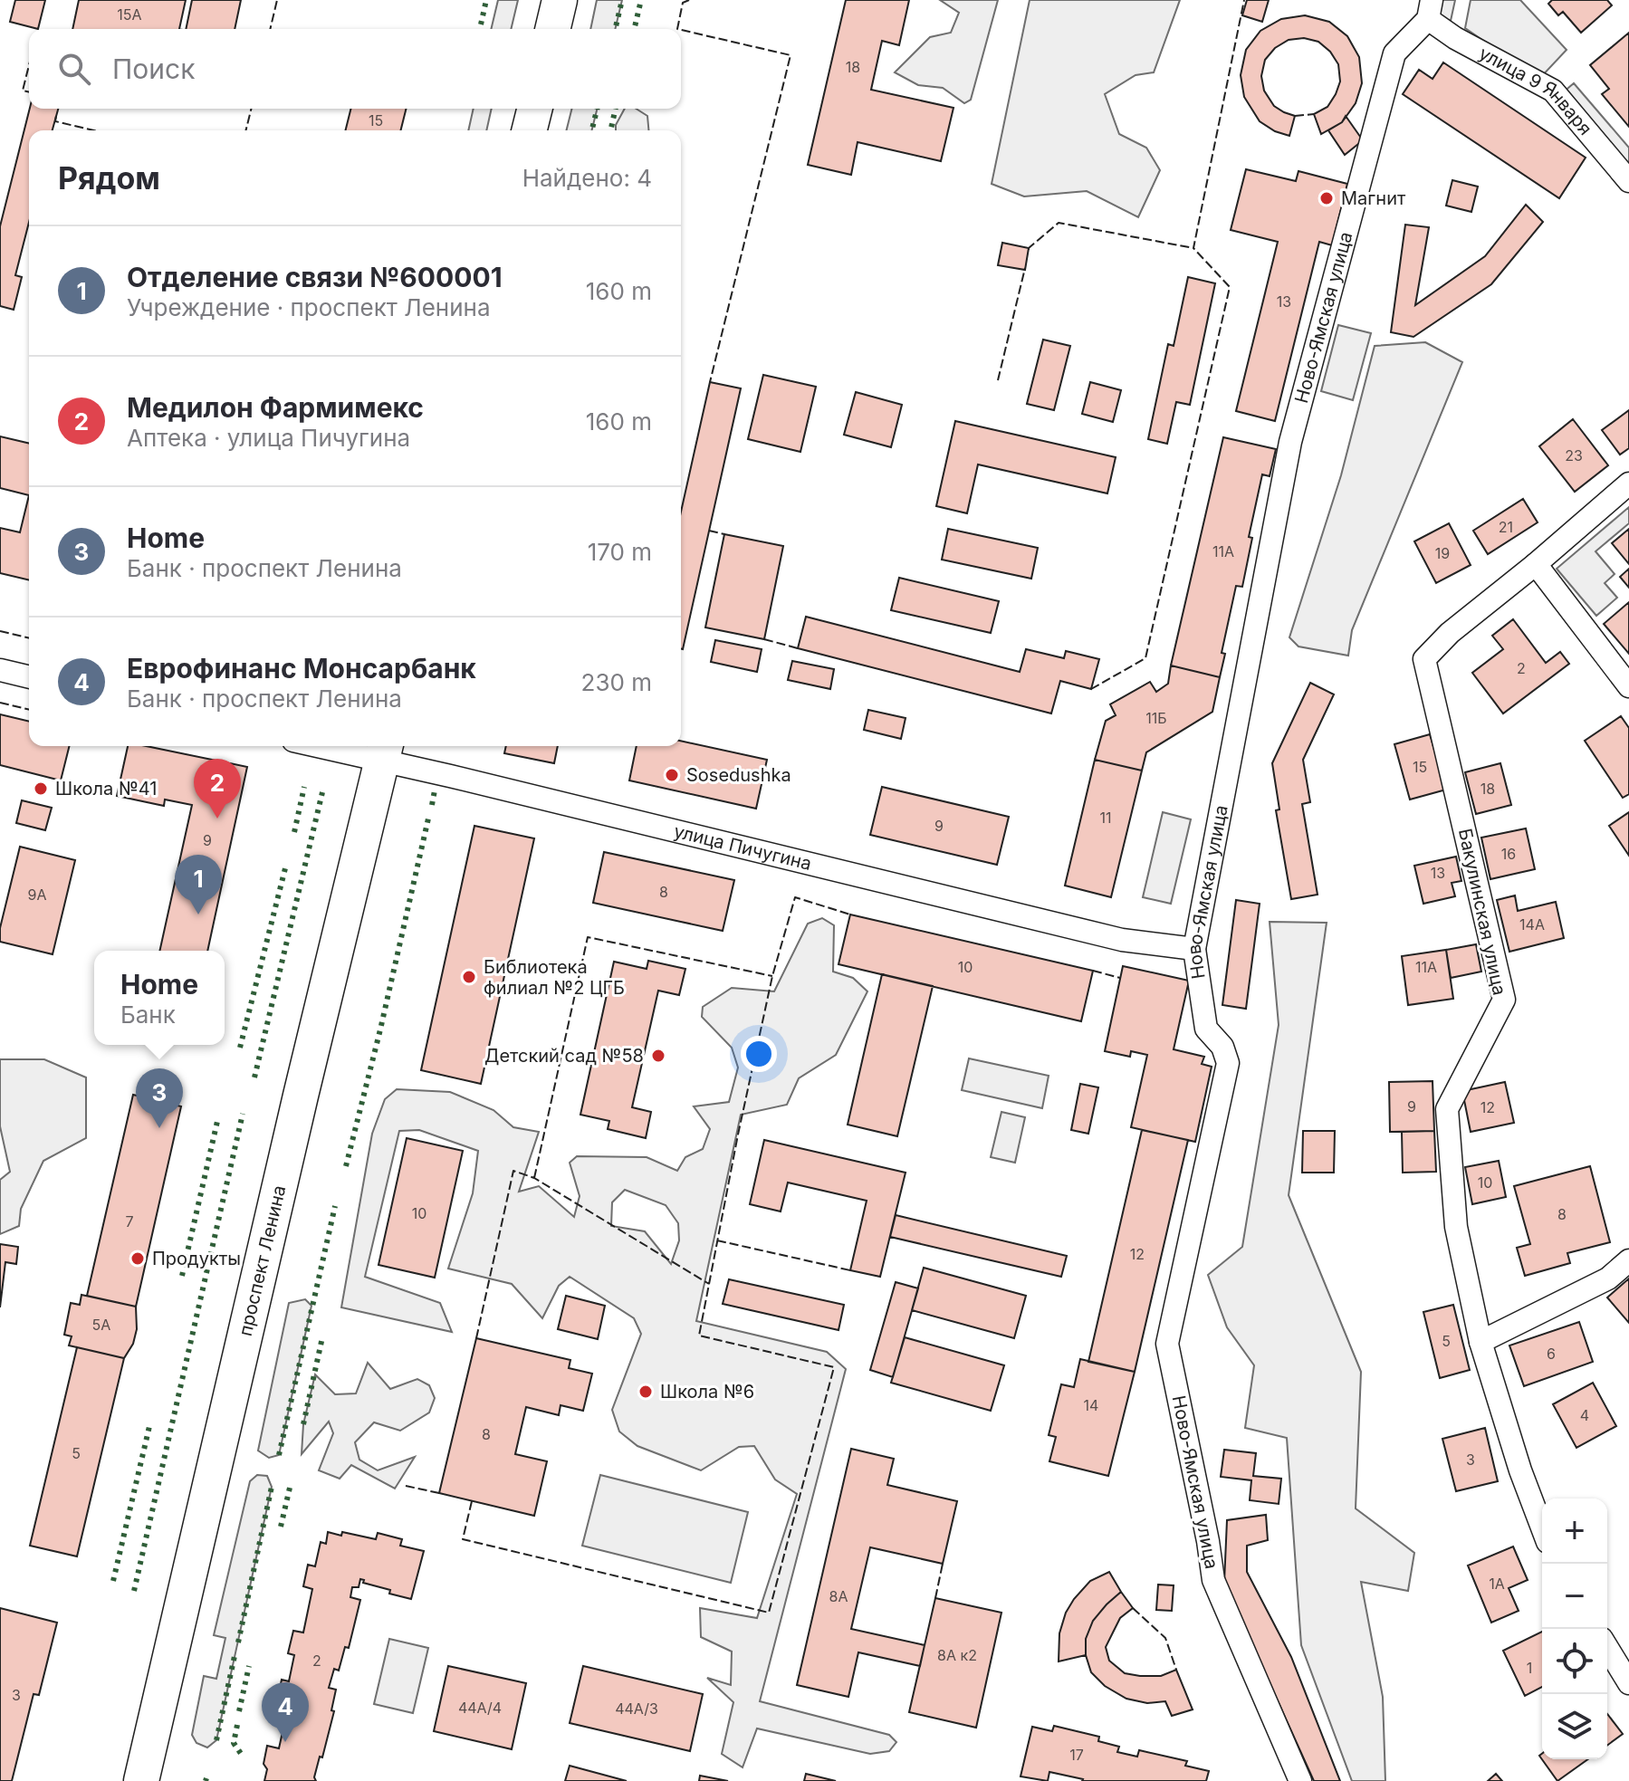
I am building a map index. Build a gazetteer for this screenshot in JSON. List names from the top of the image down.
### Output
{
  "streets": {
    "main road": ["проспект Ленина"],
    "street": [
      "улица 9 Января",
      "Ново-Ямская улица",
      "улица Пичугина",
      "Бакулинская улица"
    ]
  },
  "crossings": [
    ["улица 9 Января", "Ново-Ямская улица"],
    ["Ново-Ямская улица", "улица Пичугина"],
    ["улица Пичугина", "проспект Ленина"]
  ],
  "places": [
    "Магнит",
    "Sosedushka",
    "Школа №41",
    "Библиотека филиал №2 ЦГБ",
    "Детский сад №58",
    "Продукты",
    "Школа №6"
  ],
  "house_numbers": [
    "15А",
    "18",
    "15",
    "13",
    "23",
    "21",
    "11А",
    "19",
    "2",
    "11Б",
    "15",
    "18",
    "11",
    "9",
    "9",
    "16",
    "13",
    "8",
    "9А",
    "14А",
    "10",
    "11А",
    "9",
    "12",
    "10",
    "10",
    "8",
    "7",
    "12",
    "5А",
    "5",
    "6",
    "14",
    "4",
    "8",
    "5",
    "3",
    "1А",
    "8А",
    "8А к2",
    "2",
    "1",
    "3",
    "44А/4",
    "44А/3",
    "17"
  ],
  "page": {
    "search": "Поиск",
    "heading": ["Рядом", "Найдено: 4"],
    "list": [
      {
        "mark": "1",
        "name": "Отделение связи №600001",
        "note": "Учреждение · проспект Ленина",
        "value": "160 m"
      },
      {
        "mark": "2",
        "name": "Медилон Фармимекс",
        "note": "Аптека · улица Пичугина",
        "value": "160 m"
      },
      {
        "mark": "3",
        "name": "Home",
        "note": "Банк · проспект Ленина",
        "value": "170 m"
      },
      {
        "mark": "4",
        "name": "Еврофинанс Монсарбанк",
        "note": "Банк · проспект Ленина",
        "value": "230 m"
      }
    ],
    "pins": [
      "2",
      "1",
      "3",
      "4"
    ],
    "popup": ["Home", "Банк"],
    "map_buttons": ["+", "−"]
  }
}
